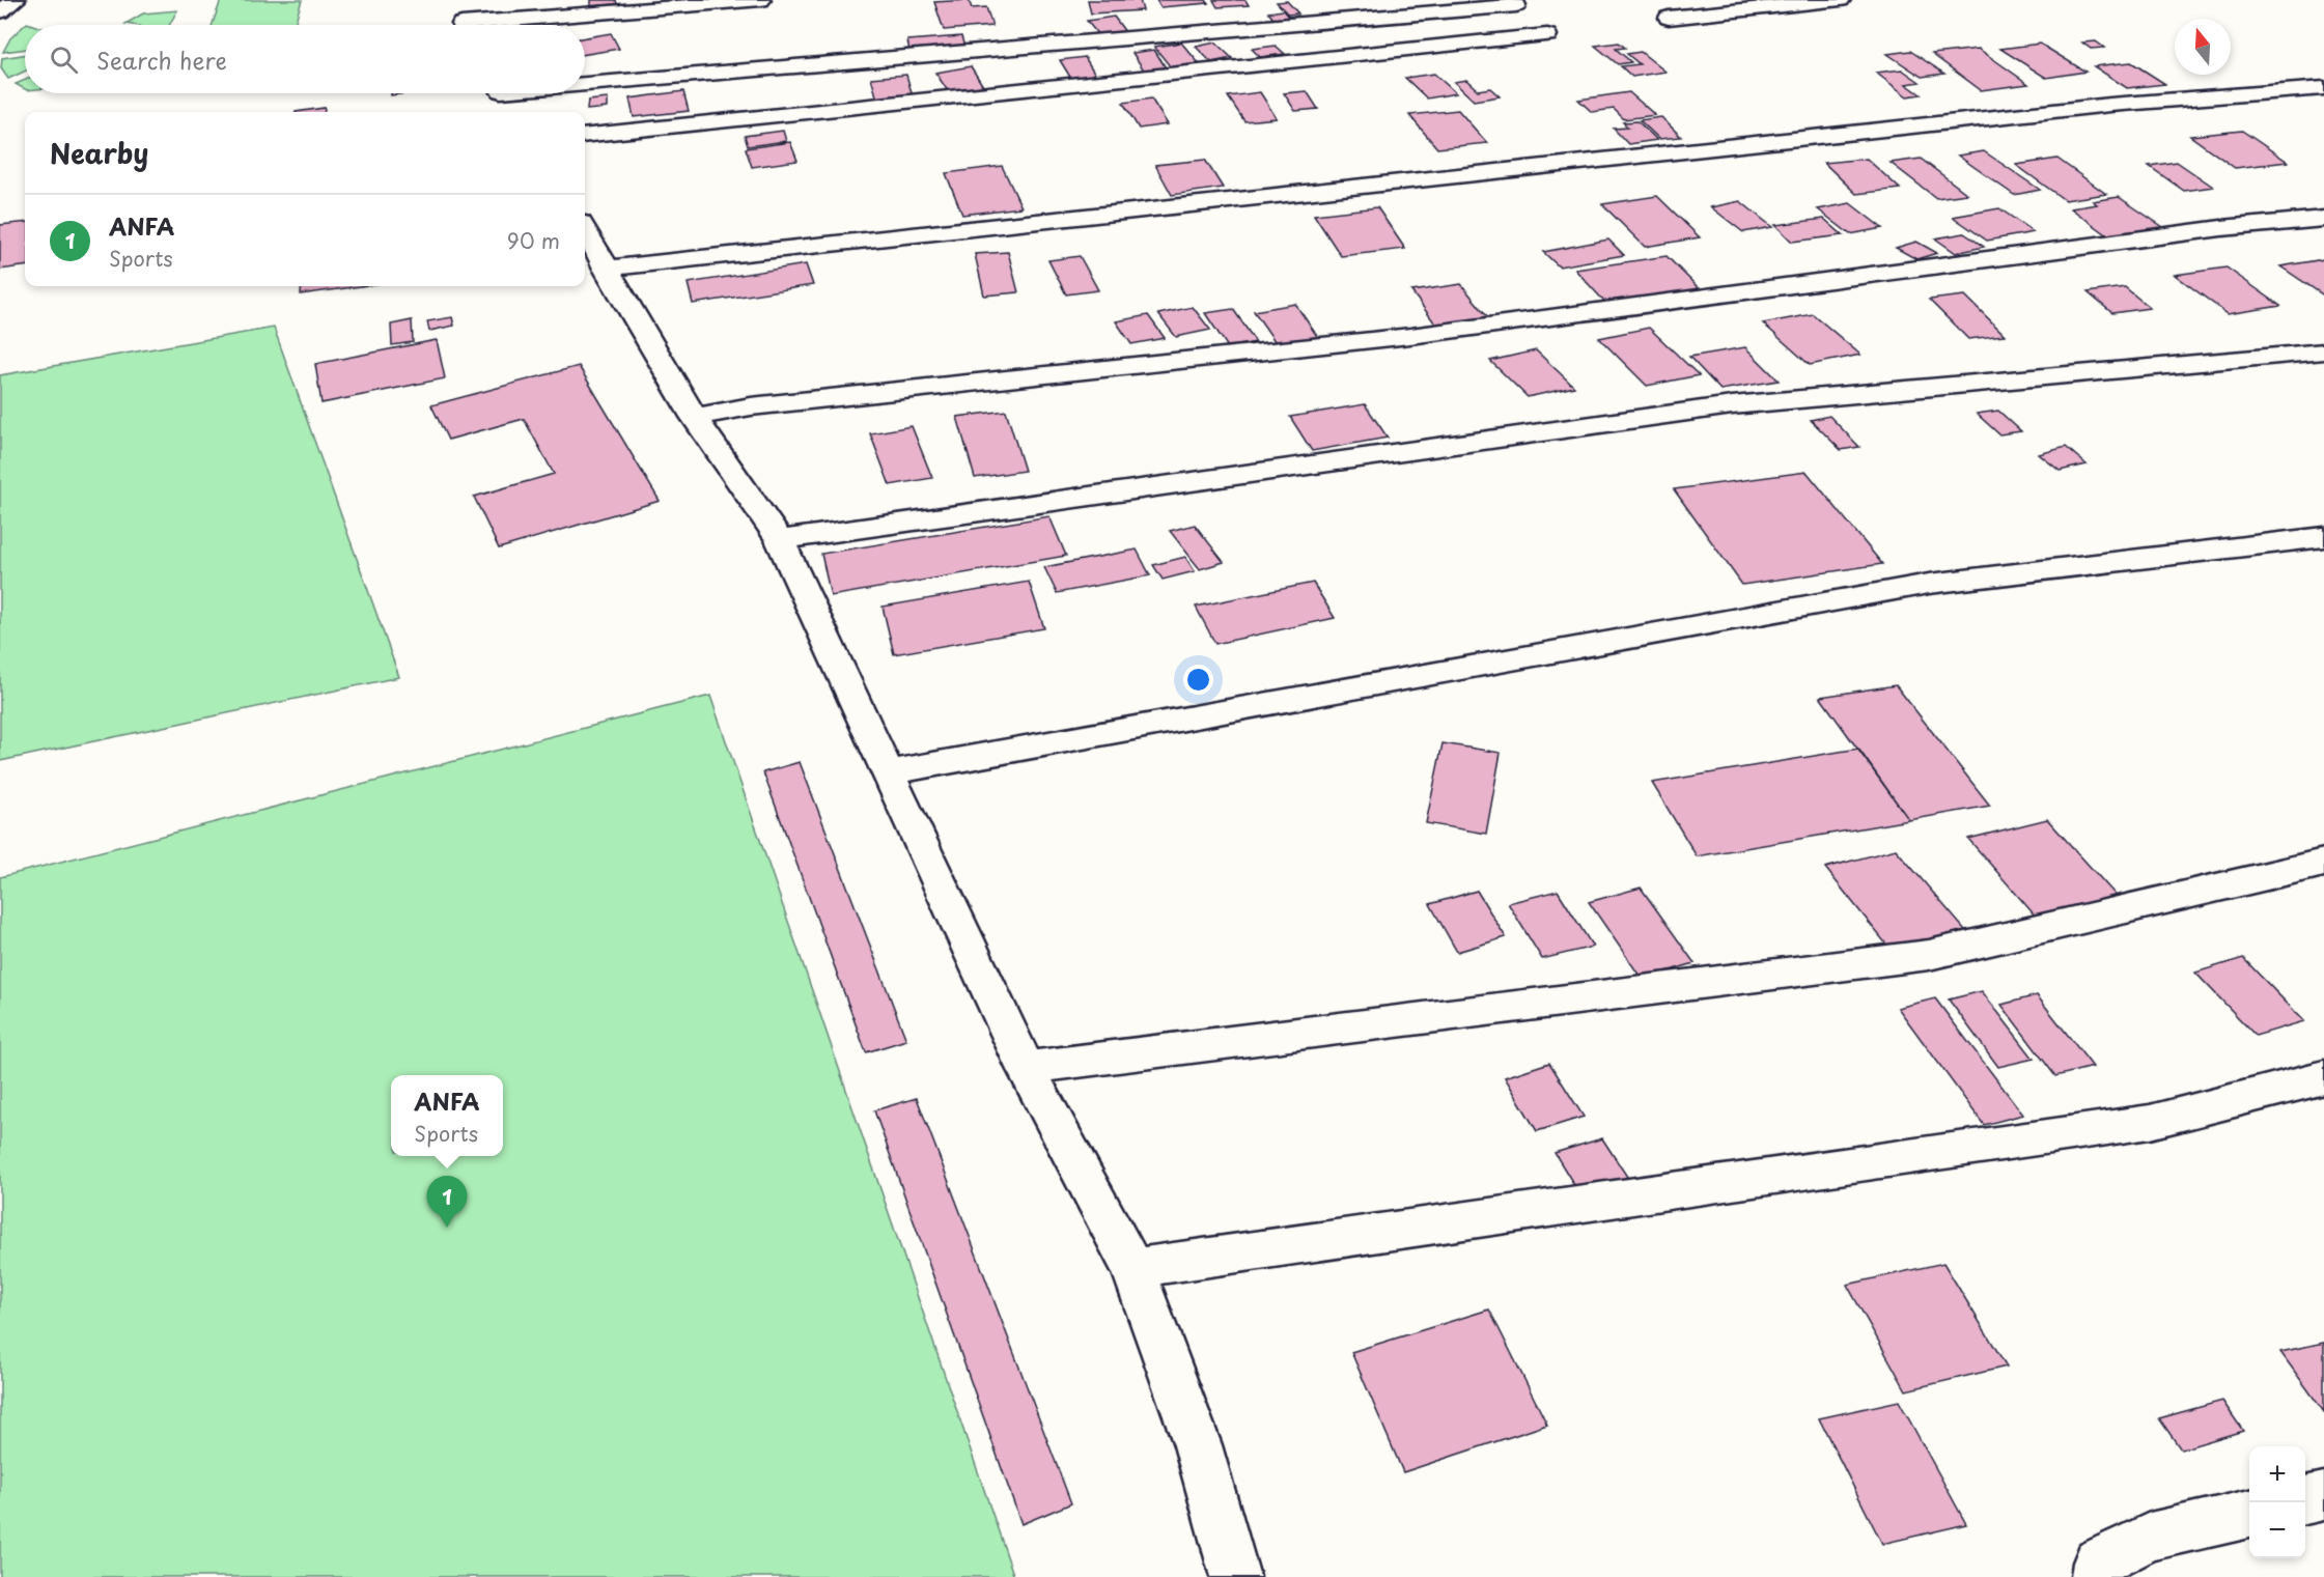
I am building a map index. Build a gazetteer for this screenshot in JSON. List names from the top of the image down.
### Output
{
  "north": "top",
  "page": {
    "search": "Search here",
    "heading": "Nearby",
    "list": [
      {
        "mark": "1",
        "name": "ANFA",
        "note": "Sports",
        "value": "90 m"
      }
    ],
    "popup": ["ANFA", "Sports"],
    "pins": "1",
    "map_buttons": ["+", "−"]
  }
}
